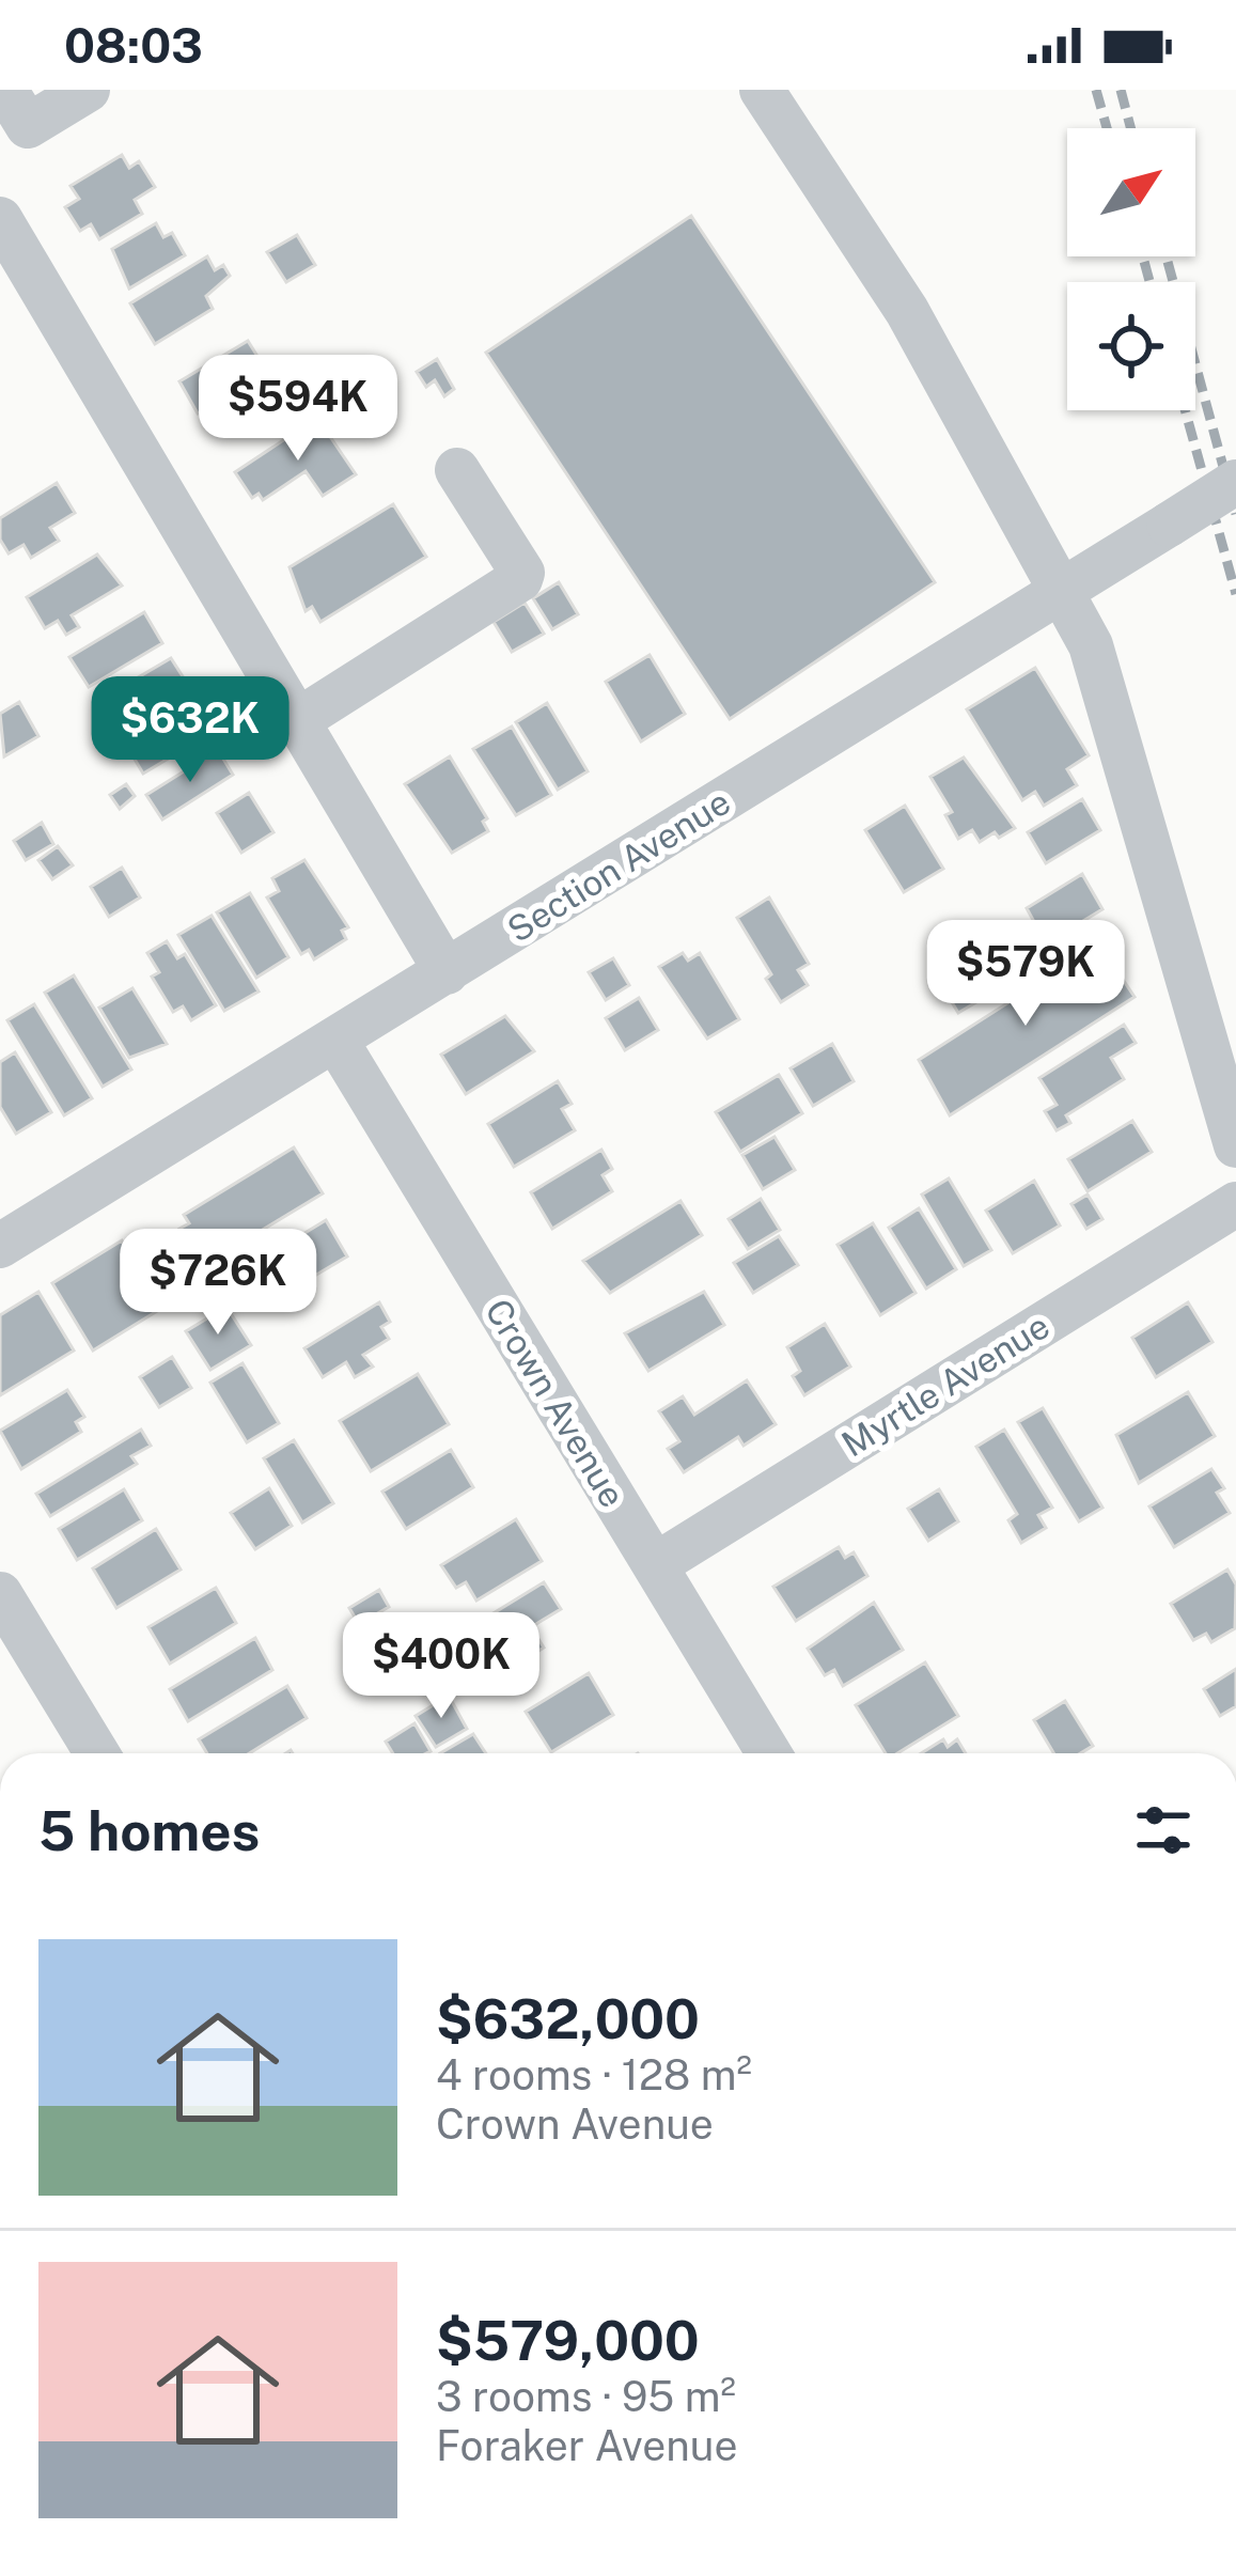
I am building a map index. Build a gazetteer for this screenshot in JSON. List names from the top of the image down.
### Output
{
  "streets": {
    "street": ["Section Avenue", "Myrtle Avenue", "Crown Avenue"]
  },
  "crossings": [
    ["Section Avenue", "Crown Avenue"],
    ["Myrtle Avenue", "Crown Avenue"]
  ],
  "north": "top right",
  "page": {
    "status": "08:03",
    "price": [
      "$594K",
      "$632K",
      "$579K",
      "$726K",
      "$400K"
    ],
    "heading": "5 homes",
    "list": [
      {
        "name": "$632,000",
        "note": "4 rooms · 128 m² · Crown Avenue"
      },
      {
        "name": "$579,000",
        "note": "3 rooms · 95 m² · Foraker Avenue"
      }
    ]
  }
}
